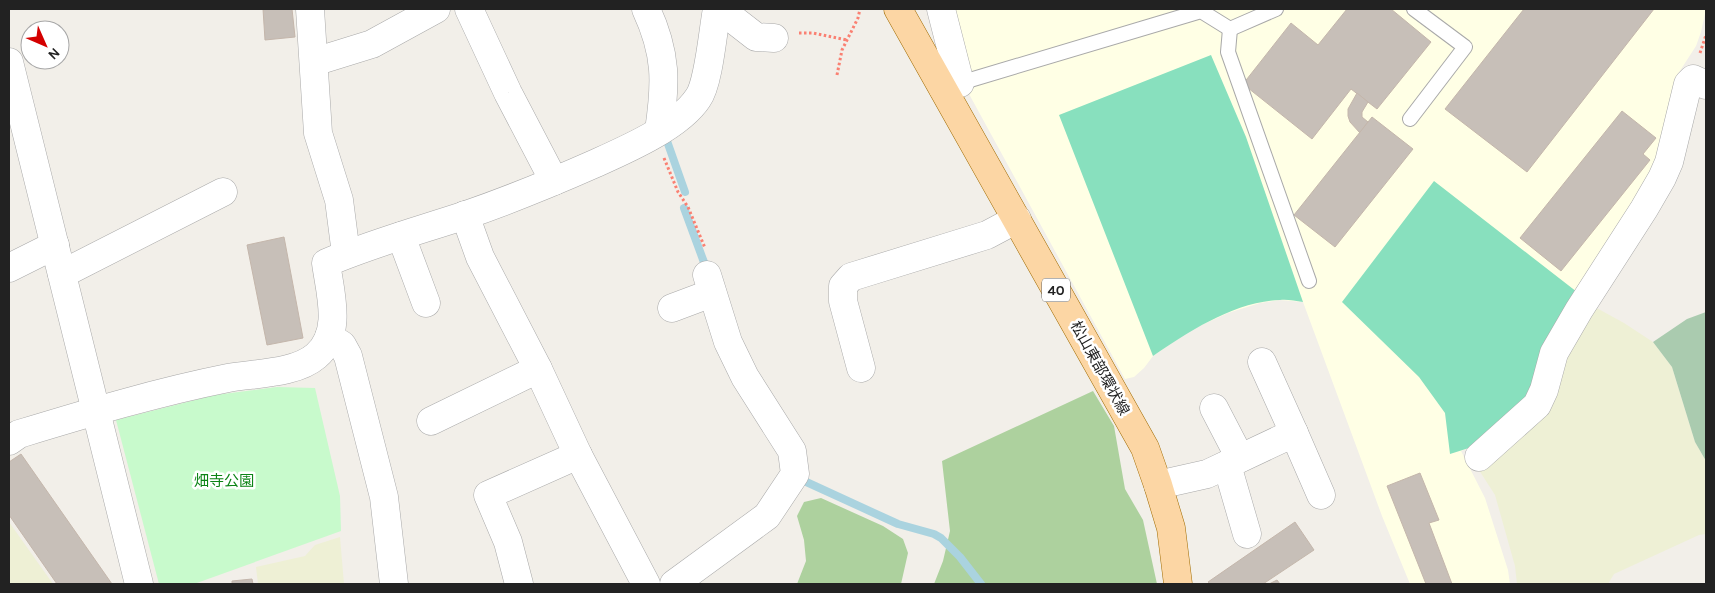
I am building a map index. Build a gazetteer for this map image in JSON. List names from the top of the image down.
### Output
{
  "streets": {
    "main road": ["40", "松山東部環状線"]
  },
  "parks": ["畑寺公園"],
  "north": "bottom right"
}
